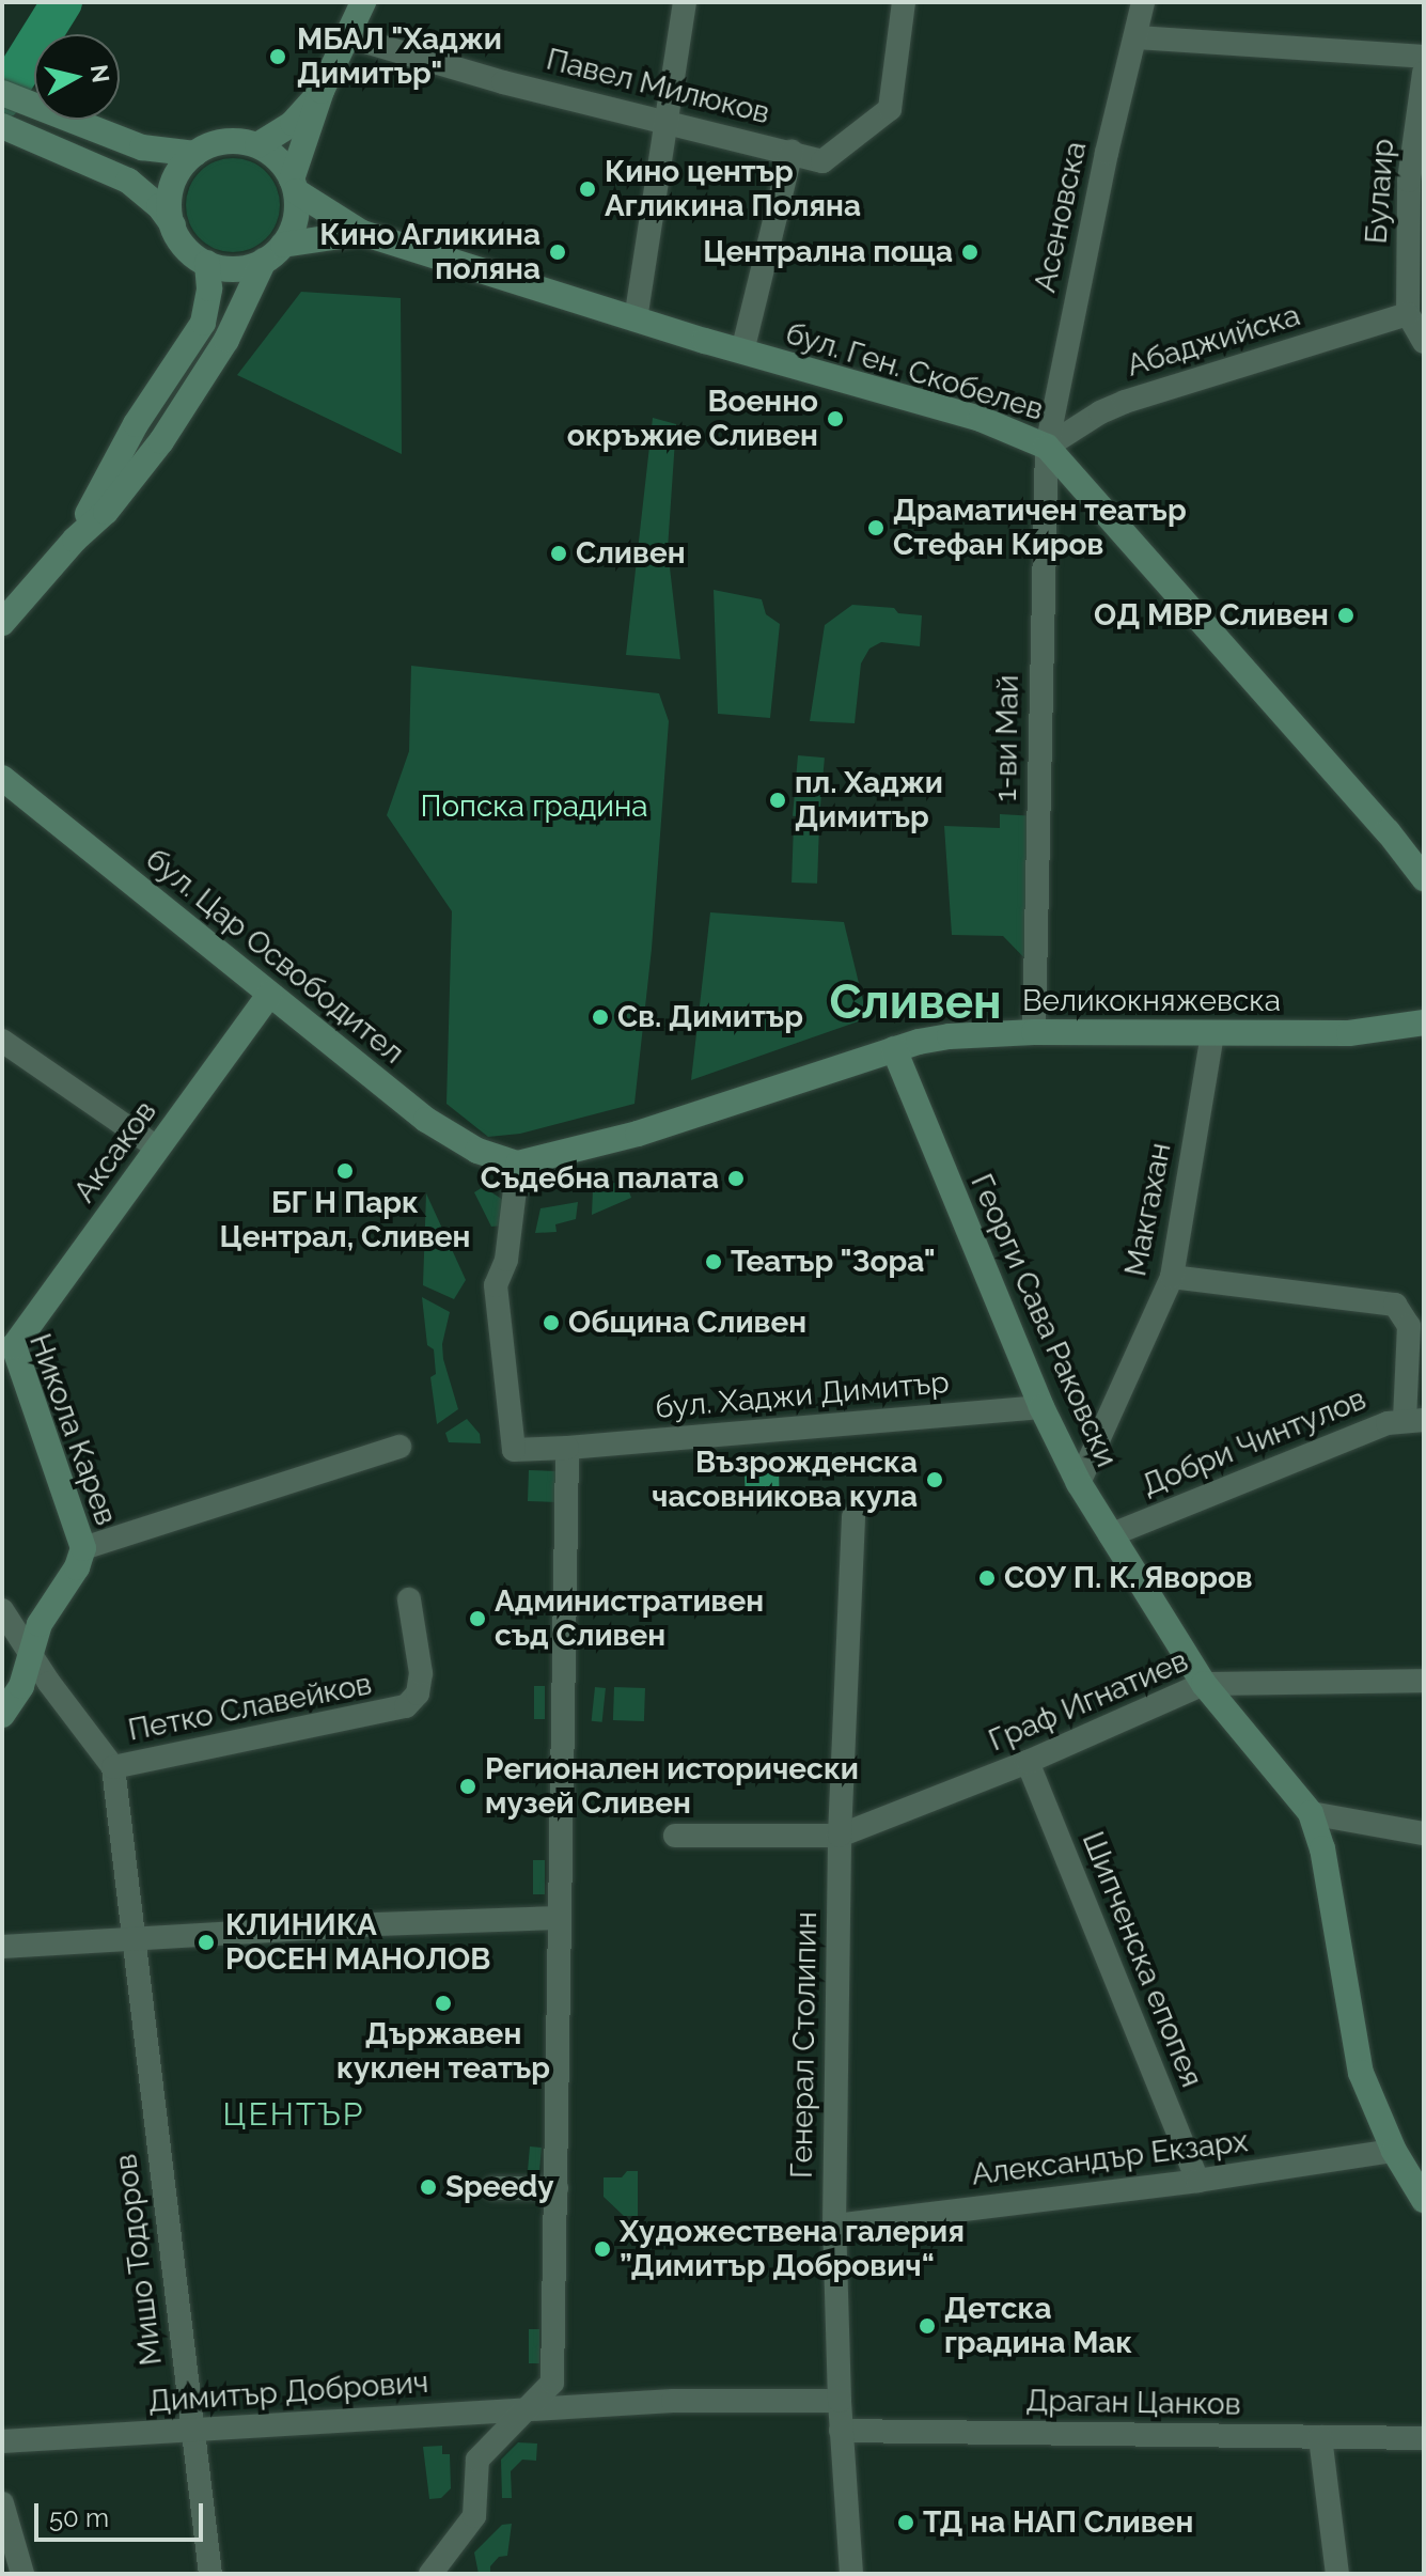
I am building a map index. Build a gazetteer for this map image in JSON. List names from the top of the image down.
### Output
{
  "streets": {
    "street": [
      "Павел Милюков",
      "Булаир",
      "Асеновска",
      "Абаджийска",
      "бул. Ген. Скобелев",
      "1-ви Май",
      "бул. Цар Освободител",
      "Великокняжевска",
      "Аксаков",
      "Макгахан",
      "Георги Сава Раковски",
      "бул. Хаджи Димитър",
      "Никола Карев",
      "Добри Чинтулов",
      "Граф Игнатиев",
      "Петко Славейков",
      "Шипченска епопея",
      "Генерал Столипин",
      "Александър Екзарх",
      "Мишо Тодоров",
      "Димитър Добрович",
      "Драган Цанков"
    ]
  },
  "crossings": [
    ["Булаир", "Абаджийска"],
    ["Асеновска", "Абаджийска"],
    ["Асеновска", "бул. Ген. Скобелев"],
    ["Асеновска", "1-ви Май"],
    ["Абаджийска", "бул. Ген. Скобелев"],
    ["Абаджийска", "1-ви Май"],
    ["бул. Ген. Скобелев", "1-ви Май"],
    ["1-ви Май", "Великокняжевска"],
    ["бул. Цар Освободител", "Великокняжевска"],
    ["бул. Цар Освободител", "Аксаков"],
    ["Великокняжевска", "Макгахан"],
    ["Великокняжевска", "Георги Сава Раковски"],
    ["Аксаков", "Никола Карев"],
    ["Макгахан", "Георги Сава Раковски"],
    ["Георги Сава Раковски", "бул. Хаджи Димитър"],
    ["Георги Сава Раковски", "Добри Чинтулов"],
    ["Георги Сава Раковски", "Граф Игнатиев"],
    ["Георги Сава Раковски", "Александър Екзарх"],
    ["Граф Игнатиев", "Шипченска епопея"],
    ["Граф Игнатиев", "Генерал Столипин"],
    ["Петко Славейков", "Мишо Тодоров"],
    ["Шипченска епопея", "Александър Екзарх"],
    ["Генерал Столипин", "Александър Екзарх"],
    ["Генерал Столипин", "Димитър Добрович"],
    ["Генерал Столипин", "Драган Цанков"],
    ["Мишо Тодоров", "Димитър Добрович"]
  ],
  "districts": ["Сливен", "ЦЕНТЪР"],
  "parks": ["Попска градина"],
  "places": [
    "МБАЛ \"Хаджи Димитър\"",
    "Кино център Агликина Поляна",
    "Кино Агликина поляна",
    "Централна поща",
    "Военно окръжие Сливен",
    "Драматичен театър Стефан Киров",
    "Сливен",
    "ОД МВР Сливен",
    "пл. Хаджи Димитър",
    "Св. Димитър",
    "БГ H Парк Централ, Сливен",
    "Съдебна палата",
    "Театър \"Зора\"",
    "Община Сливен",
    "Възрожденска часовникова кула",
    "СОУ П. К. Яворов",
    "Административен съд Сливен",
    "Регионален исторически музей Сливен",
    "КЛИНИКА РОСЕН МАНОЛОВ",
    "Държавен куклен театър",
    "Speedy",
    "Художествена галерия ”Димитър Добрович“",
    "Детска градина Мак",
    "ТД на НАП Сливен"
  ],
  "scale_bar": "50 m",
  "north": "right"
}
